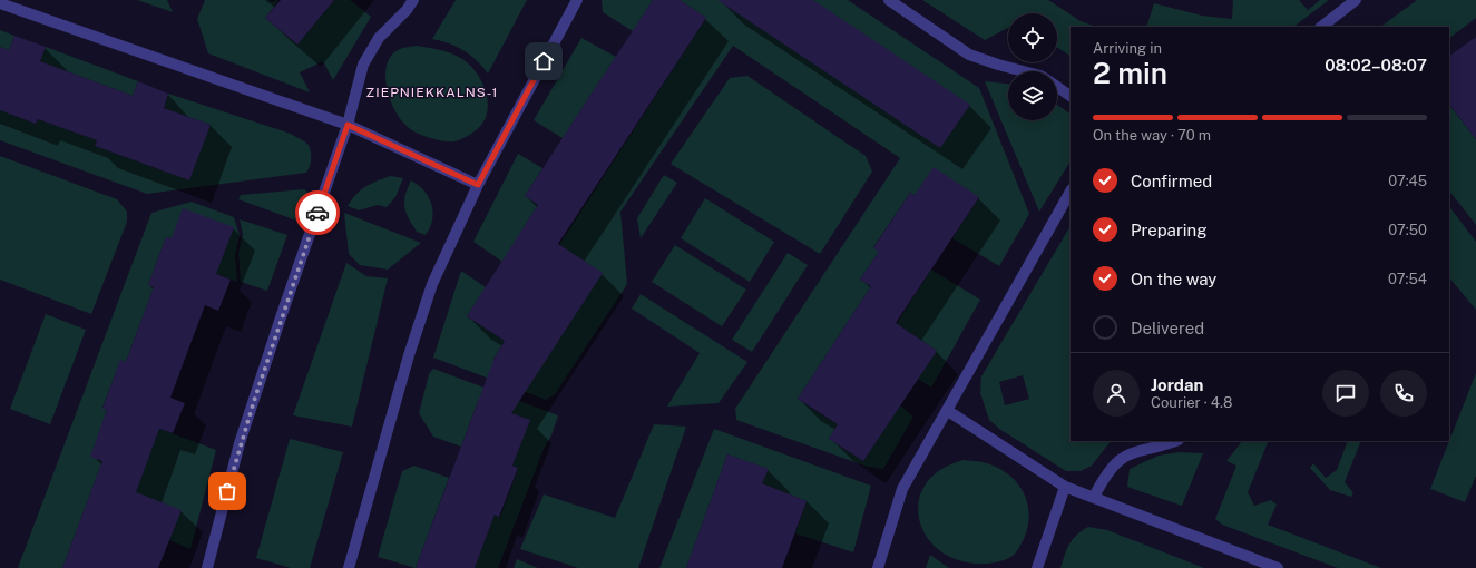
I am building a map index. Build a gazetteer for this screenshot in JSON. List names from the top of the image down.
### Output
{
  "districts": ["ZIEPNIEKKALNS-1"],
  "page": {
    "heading": ["2 min", "Arriving in", "08:02–08:07"],
    "panel": ["Jordan", "Courier · 4.8"],
    "bar": "On the way · 70 m",
    "list": [
      ["Confirmed", "07:45"],
      ["Preparing", "07:50"],
      ["On the way", "07:54"],
      "Delivered"
    ]
  }
}
